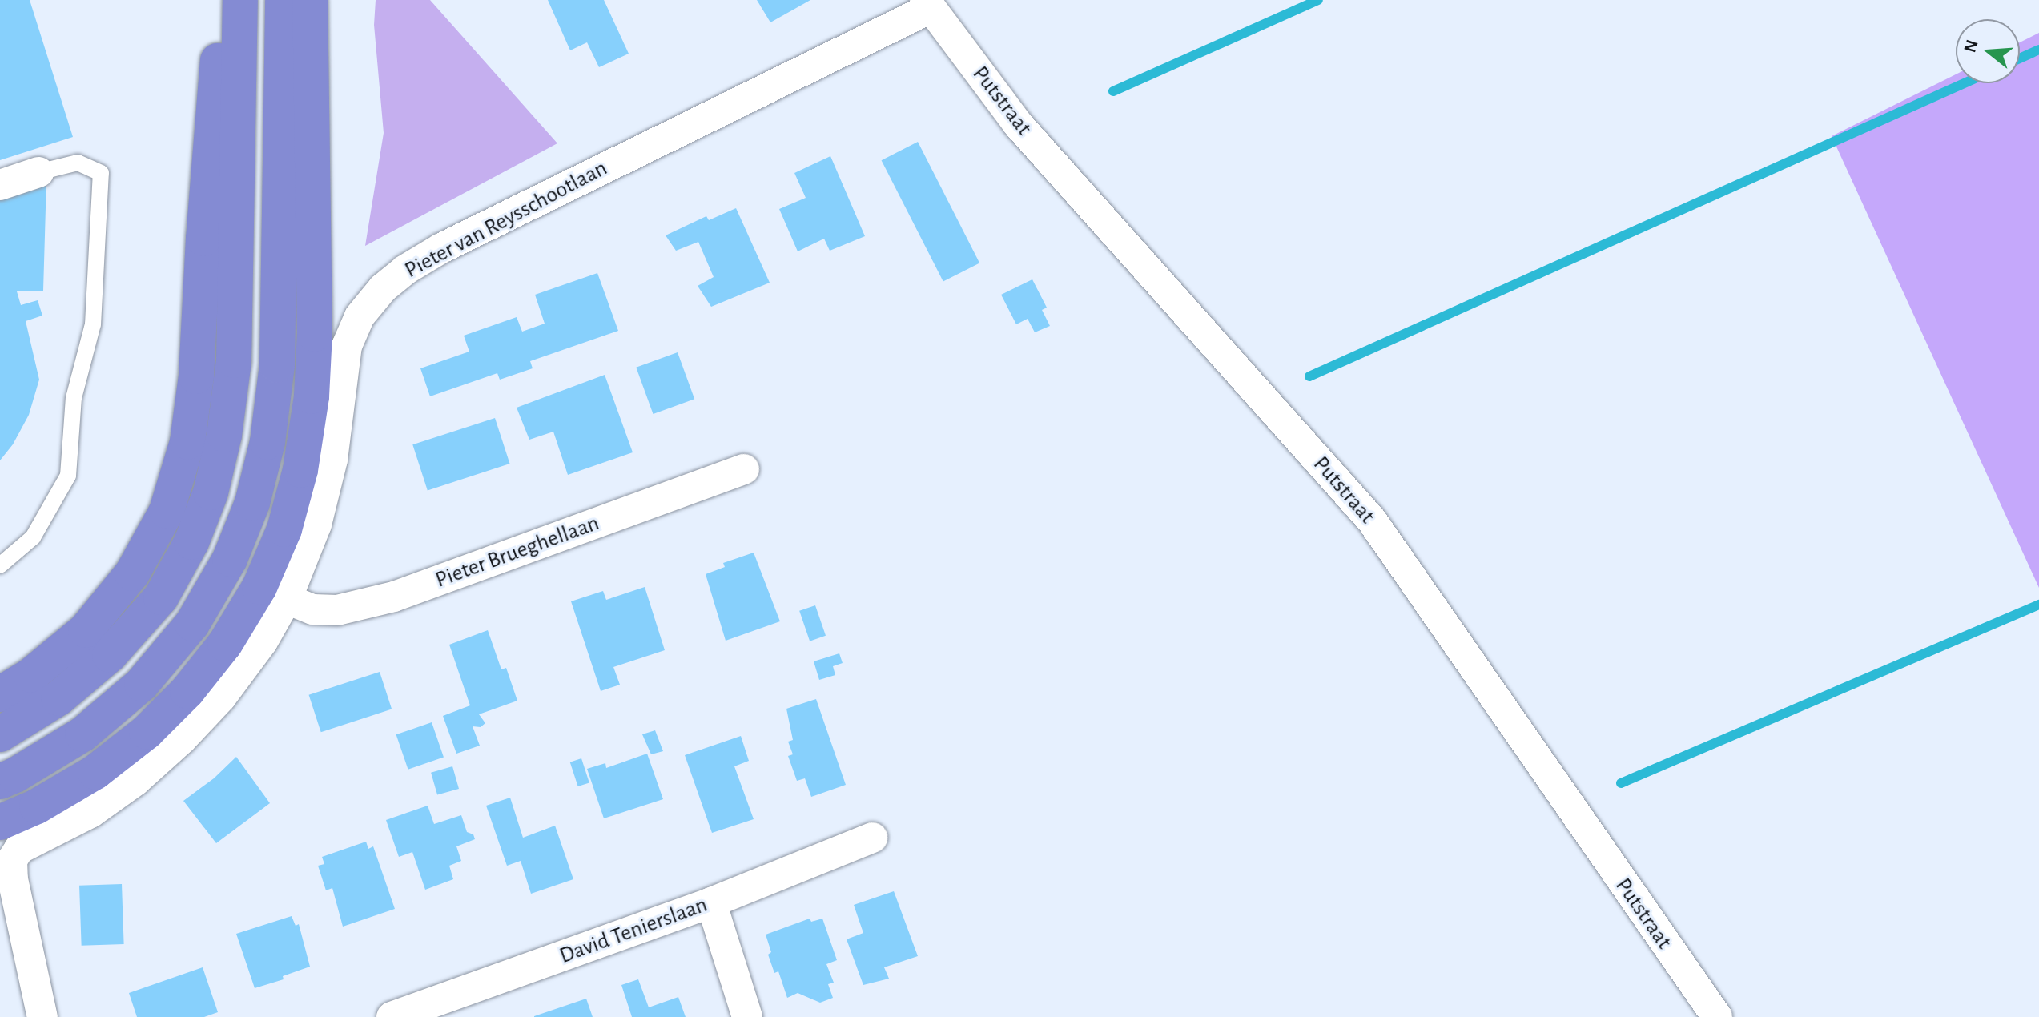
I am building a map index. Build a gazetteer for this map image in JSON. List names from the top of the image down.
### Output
{
  "streets": {
    "street": [
      "Putstraat",
      "Pieter van Reysschootlaan",
      "Pieter Brueghellaan",
      "David Tenierslaan"
    ]
  },
  "crossings": [
    ["Putstraat", "Pieter van Reysschootlaan"],
    ["Pieter van Reysschootlaan", "Pieter Brueghellaan"]
  ],
  "north": "left"
}
